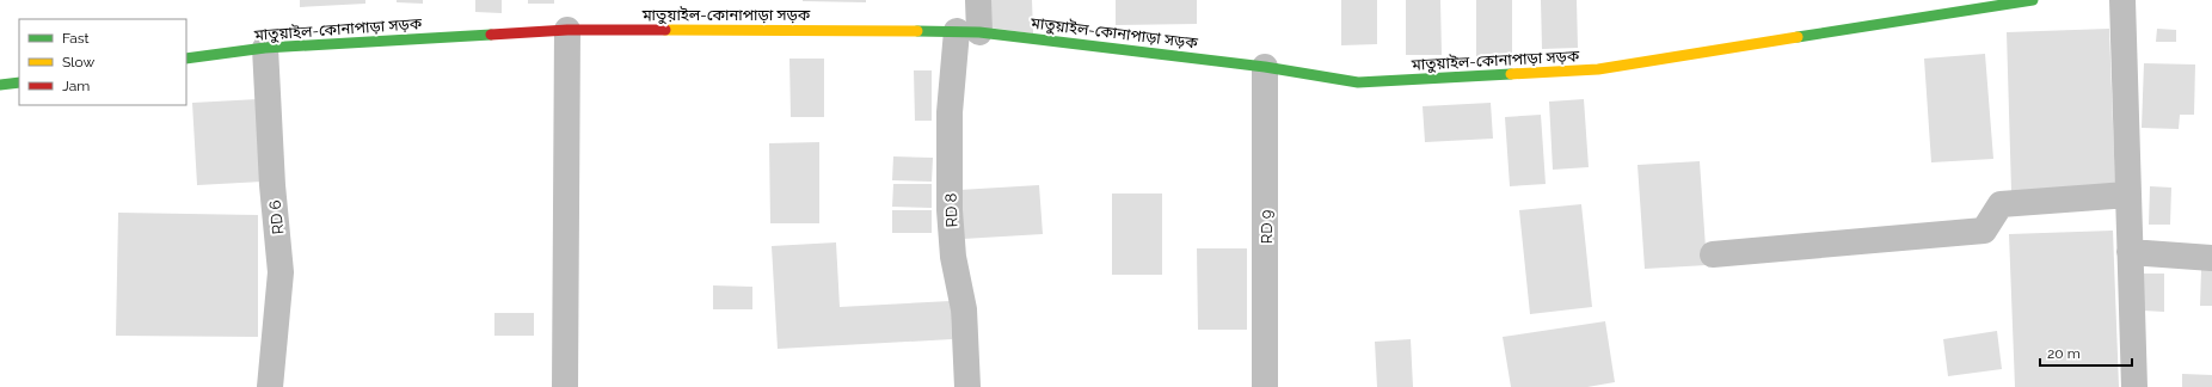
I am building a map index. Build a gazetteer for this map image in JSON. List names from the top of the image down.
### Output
{
  "streets": {
    "main road": ["মাতুয়াইল-কোনাপাড়া সড়ক"],
    "street": ["RD 8", "RD 6", "RD 9"]
  },
  "crossings": [
    ["মাতুয়াইল-কোনাপাড়া সড়ক", "RD 8"],
    ["মাতুয়াইল-কোনাপাড়া সড়ক", "RD 6"],
    ["মাতুয়াইল-কোনাপাড়া সড়ক", "RD 9"]
  ],
  "legend": ["Fast", "Slow", "Jam"],
  "scale_bar": "20 m"
}
